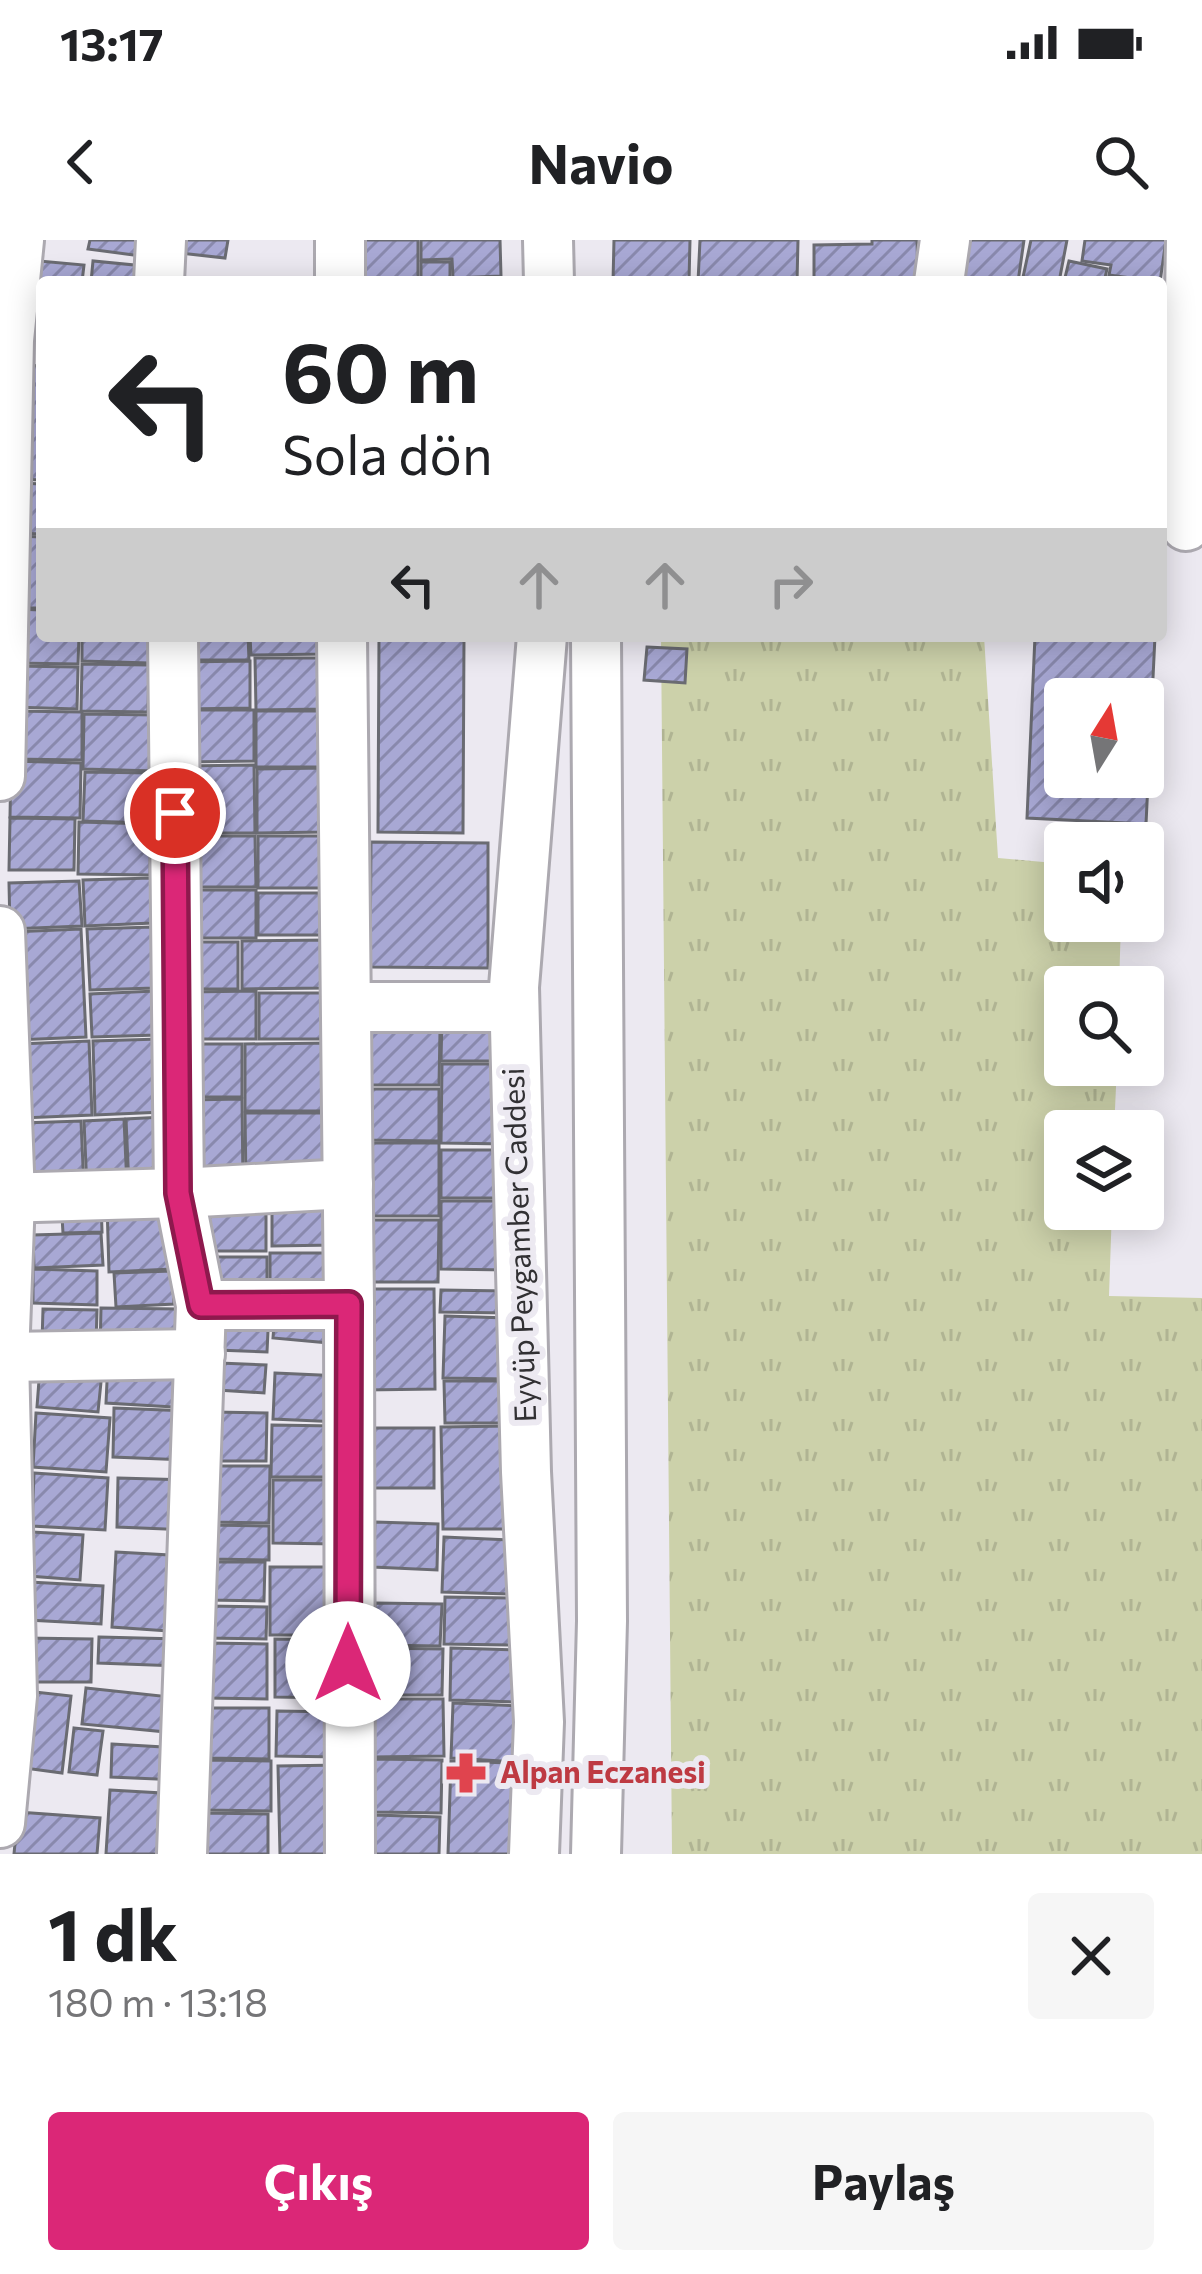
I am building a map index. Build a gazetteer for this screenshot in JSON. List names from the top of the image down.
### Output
{
  "streets": {
    "street": ["Eyyüp Peygamber Caddesi"]
  },
  "places": {
    "pharmacy": ["Alpan Eczanesi"]
  },
  "north": "top",
  "page": {
    "status": "13:17",
    "header": "Navio",
    "turn": ["60 m", "Sola dön"],
    "heading": ["1 dk", "180 m · 13:18"],
    "buttons": ["Çıkış", "Paylaş"]
  }
}
